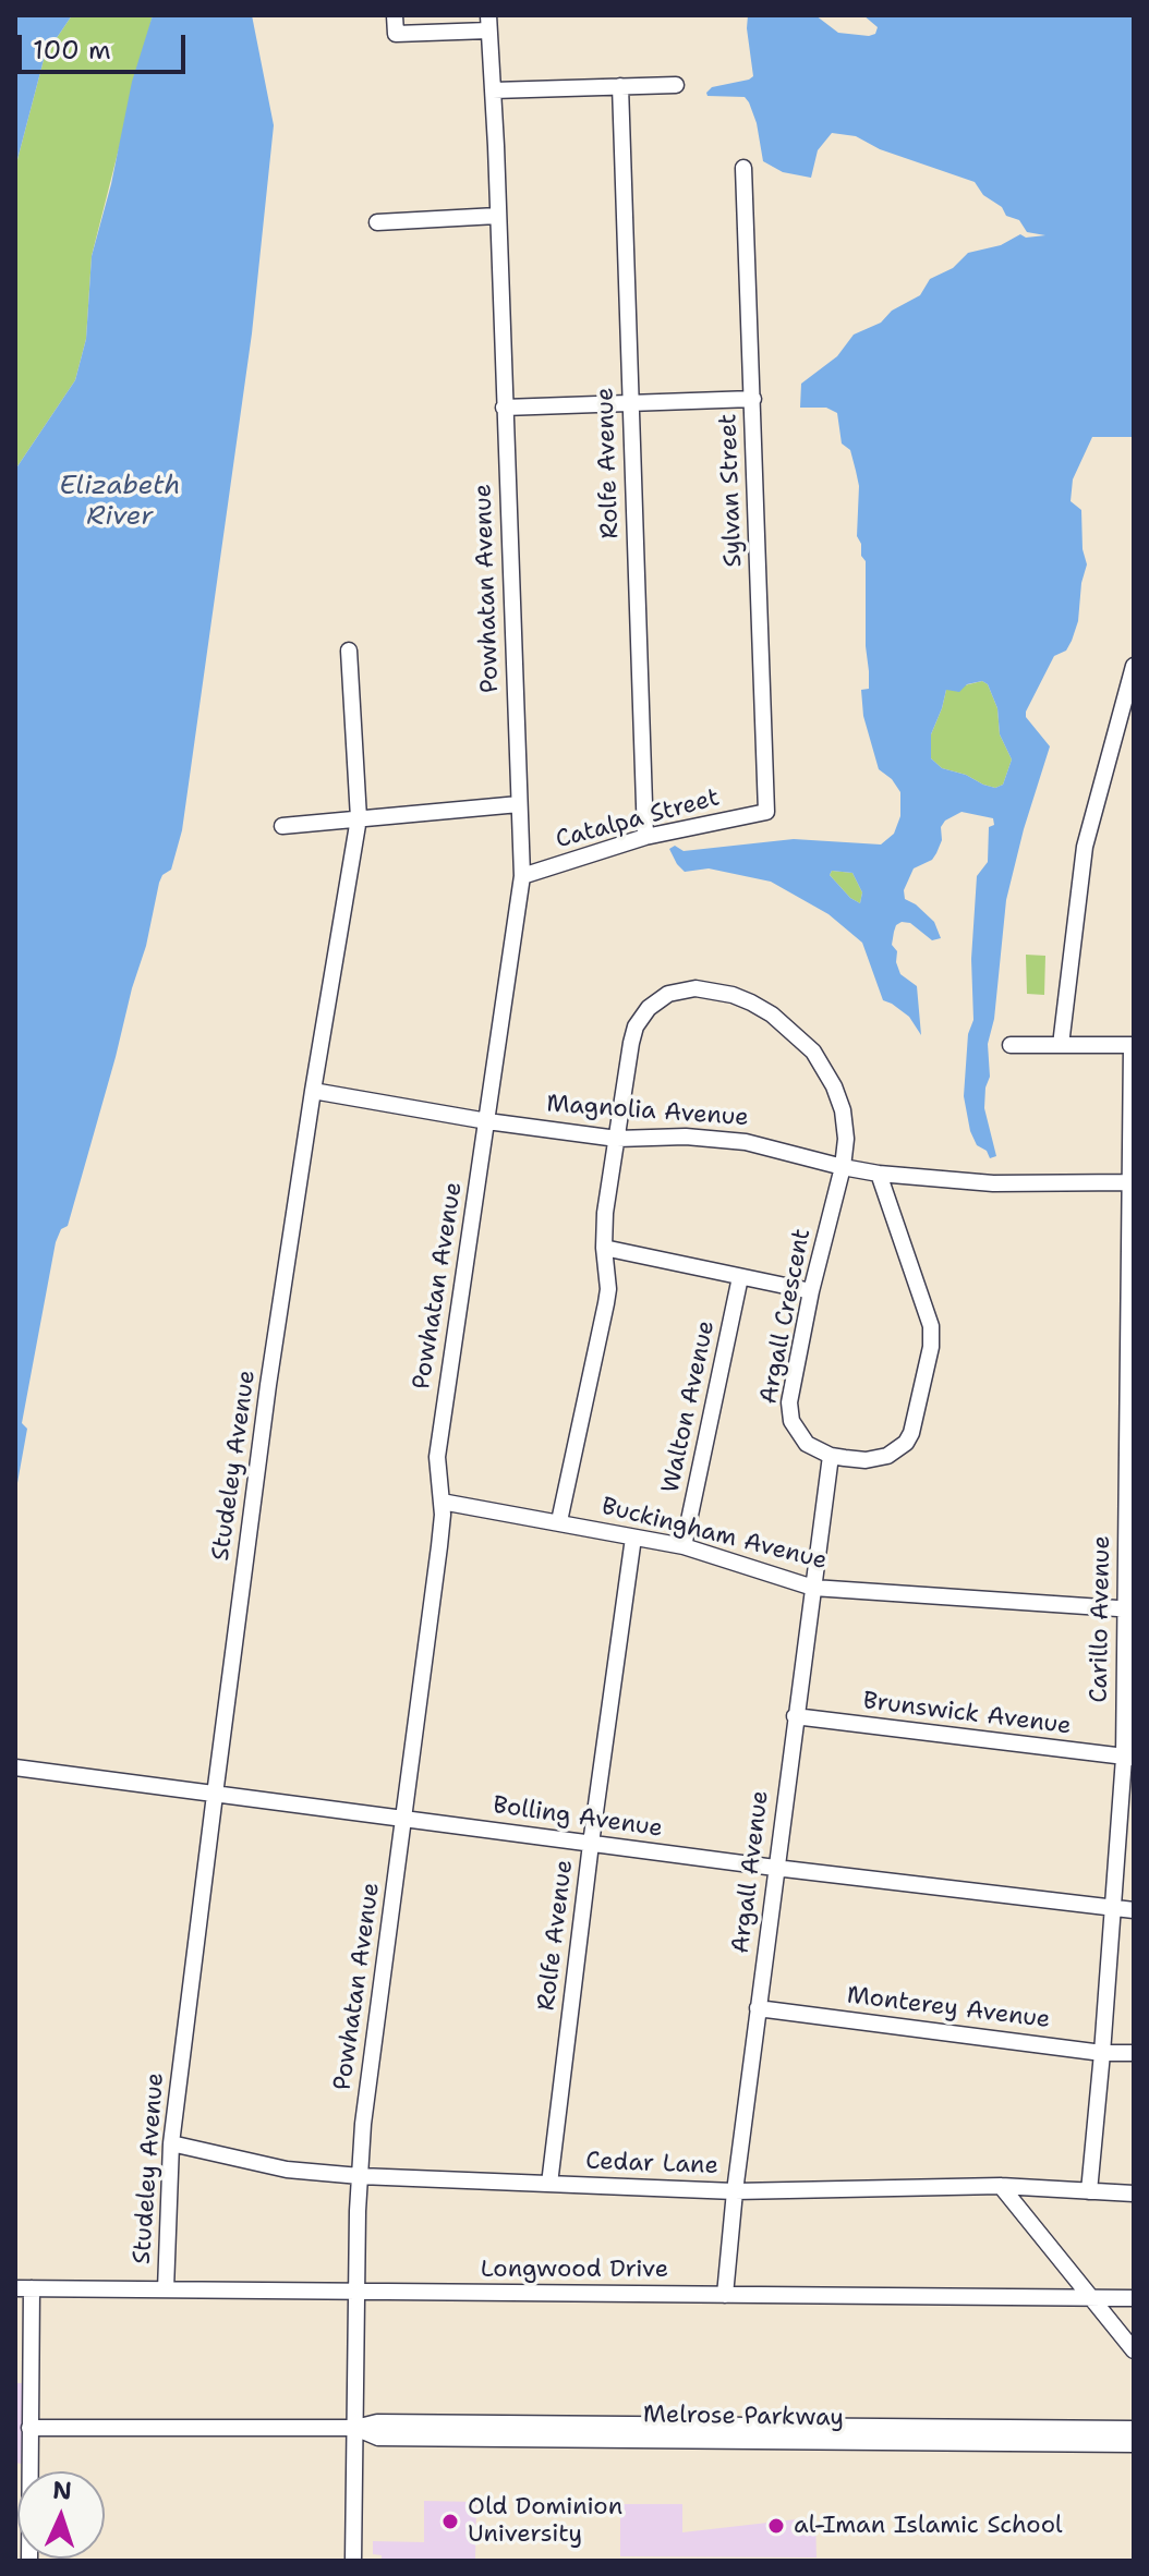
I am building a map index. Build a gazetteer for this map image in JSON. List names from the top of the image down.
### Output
{
  "streets": {
    "street": [
      "Rolfe Avenue",
      "Sylvan Street",
      "Powhatan Avenue",
      "Catalpa Street",
      "Magnolia Avenue",
      "Argall Crescent",
      "Walton Avenue",
      "Studeley Avenue",
      "Buckingham Avenue",
      "Carillo Avenue",
      "Brunswick Avenue",
      "Bolling Avenue",
      "Argall Avenue",
      "Monterey Avenue",
      "Cedar Lane",
      "Longwood Drive",
      "Melrose Parkway"
    ]
  },
  "crossings": [
    ["Rolfe Avenue", "Catalpa Street"],
    ["Rolfe Avenue", "Buckingham Avenue"],
    ["Rolfe Avenue", "Bolling Avenue"],
    ["Rolfe Avenue", "Cedar Lane"],
    ["Sylvan Street", "Catalpa Street"],
    ["Powhatan Avenue", "Catalpa Street"],
    ["Powhatan Avenue", "Magnolia Avenue"],
    ["Powhatan Avenue", "Buckingham Avenue"],
    ["Powhatan Avenue", "Bolling Avenue"],
    ["Powhatan Avenue", "Cedar Lane"],
    ["Powhatan Avenue", "Longwood Drive"],
    ["Powhatan Avenue", "Melrose Parkway"],
    ["Magnolia Avenue", "Argall Crescent"],
    ["Magnolia Avenue", "Studeley Avenue"],
    ["Magnolia Avenue", "Carillo Avenue"],
    ["Argall Crescent", "Argall Avenue"],
    ["Walton Avenue", "Buckingham Avenue"],
    ["Studeley Avenue", "Bolling Avenue"],
    ["Studeley Avenue", "Cedar Lane"],
    ["Studeley Avenue", "Longwood Drive"],
    ["Buckingham Avenue", "Carillo Avenue"],
    ["Buckingham Avenue", "Argall Avenue"],
    ["Carillo Avenue", "Brunswick Avenue"],
    ["Carillo Avenue", "Bolling Avenue"],
    ["Carillo Avenue", "Monterey Avenue"],
    ["Carillo Avenue", "Cedar Lane"],
    ["Brunswick Avenue", "Argall Avenue"],
    ["Bolling Avenue", "Argall Avenue"],
    ["Argall Avenue", "Monterey Avenue"],
    ["Argall Avenue", "Cedar Lane"],
    ["Argall Avenue", "Longwood Drive"]
  ],
  "water": ["Elizabeth River"],
  "places": ["Old Dominion University", "al-Iman Islamic School"],
  "scale_bar": "100 m",
  "north": "top"
}
